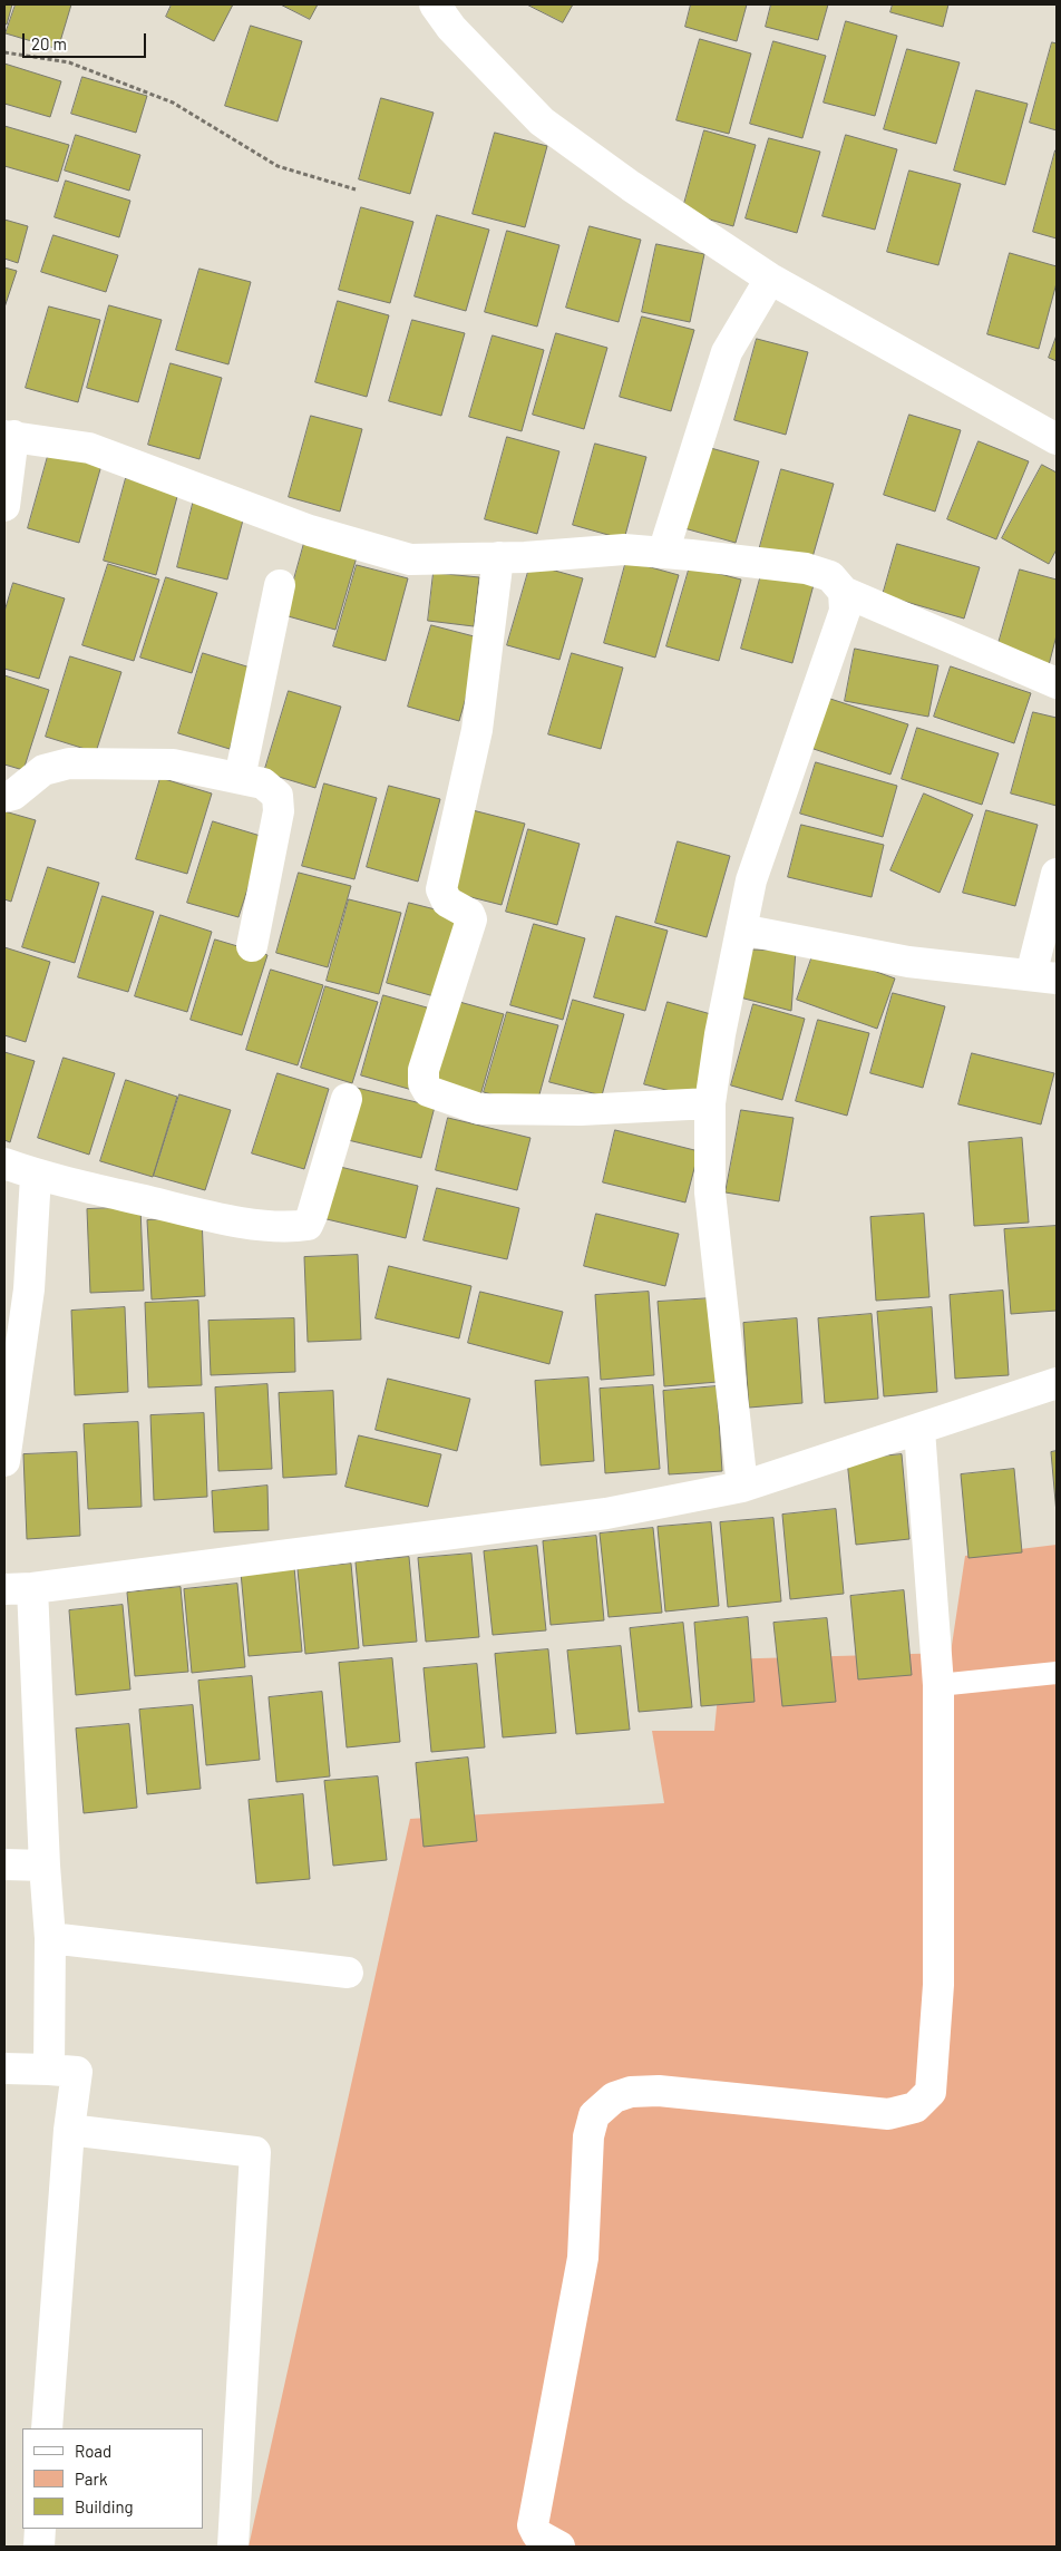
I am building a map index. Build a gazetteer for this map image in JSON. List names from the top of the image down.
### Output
{
  "legend": ["Road", "Park", "Building"],
  "scale_bar": "20 m"
}
